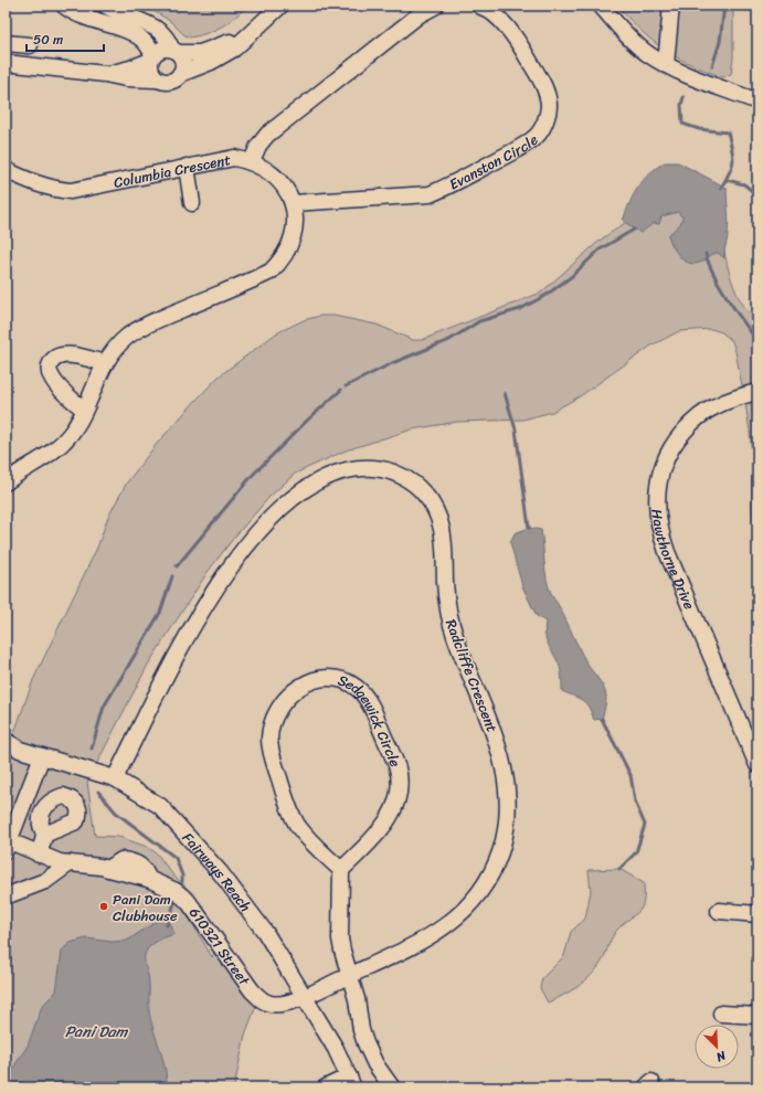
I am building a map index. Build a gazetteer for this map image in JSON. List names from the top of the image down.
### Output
{
  "streets": {
    "street": [
      "Evanston Circle",
      "Columbia Crescent",
      "Hawthorne Drive",
      "Radcliffe Crescent",
      "Sedgewick Circle",
      "Fairways Reach",
      "610321 Street"
    ]
  },
  "crossings": [
    ["Evanston Circle", "Columbia Crescent"],
    ["Radcliffe Crescent", "Fairways Reach"],
    ["Radcliffe Crescent", "610321 Street"],
    ["Fairways Reach", "610321 Street"]
  ],
  "water": ["Pani Dam"],
  "places": ["Pani Dam Clubhouse"],
  "scale_bar": "50 m",
  "north": "bottom right"
}
